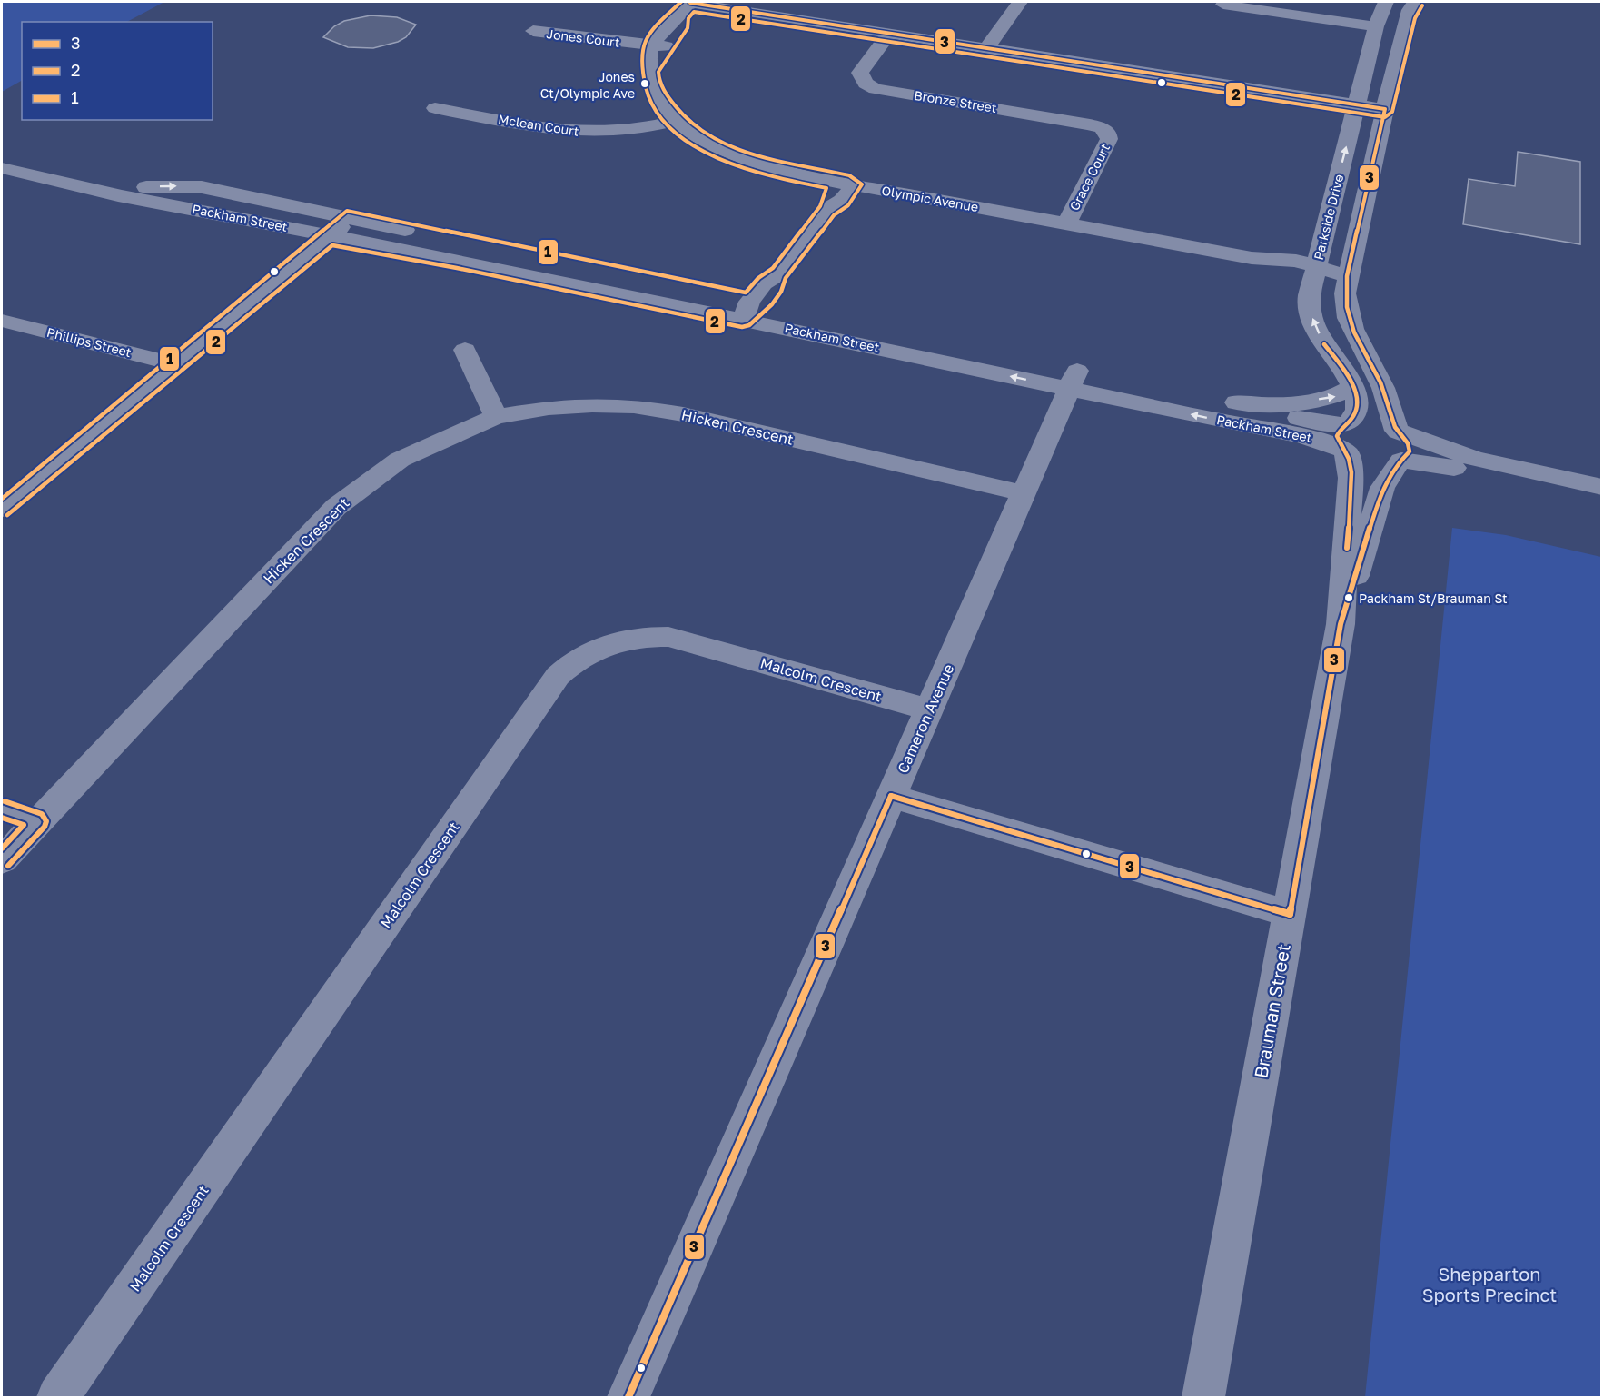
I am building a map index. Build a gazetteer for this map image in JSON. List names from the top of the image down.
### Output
{
  "streets": {
    "street": [
      "Jones Court",
      "Bronze Street",
      "Mclean Court",
      "Grace Court",
      "Olympic Avenue",
      "Parkside Drive",
      "Packham Street",
      "Phillips Street",
      "Hicken Crescent",
      "Malcolm Crescent",
      "Cameron Avenue",
      "Brauman Street"
    ]
  },
  "crossings": [
    ["Jones Court", "Olympic Avenue"],
    ["Bronze Street", "Grace Court"],
    ["Mclean Court", "Olympic Avenue"],
    ["Grace Court", "Olympic Avenue"],
    ["Olympic Avenue", "Parkside Drive"],
    ["Parkside Drive", "Packham Street"],
    ["Parkside Drive", "Brauman Street"],
    ["Packham Street", "Cameron Avenue"],
    ["Packham Street", "Brauman Street"],
    ["Hicken Crescent", "Cameron Avenue"],
    ["Malcolm Crescent", "Cameron Avenue"]
  ],
  "parks": ["Shepparton Sports Precinct"],
  "places": ["Jones Ct/Olympic Ave", "Packham St/Brauman St"],
  "lines": ["transit line 1", "transit line 3", "transit line 2"],
  "legend": ["3", "2", "1"]
}
